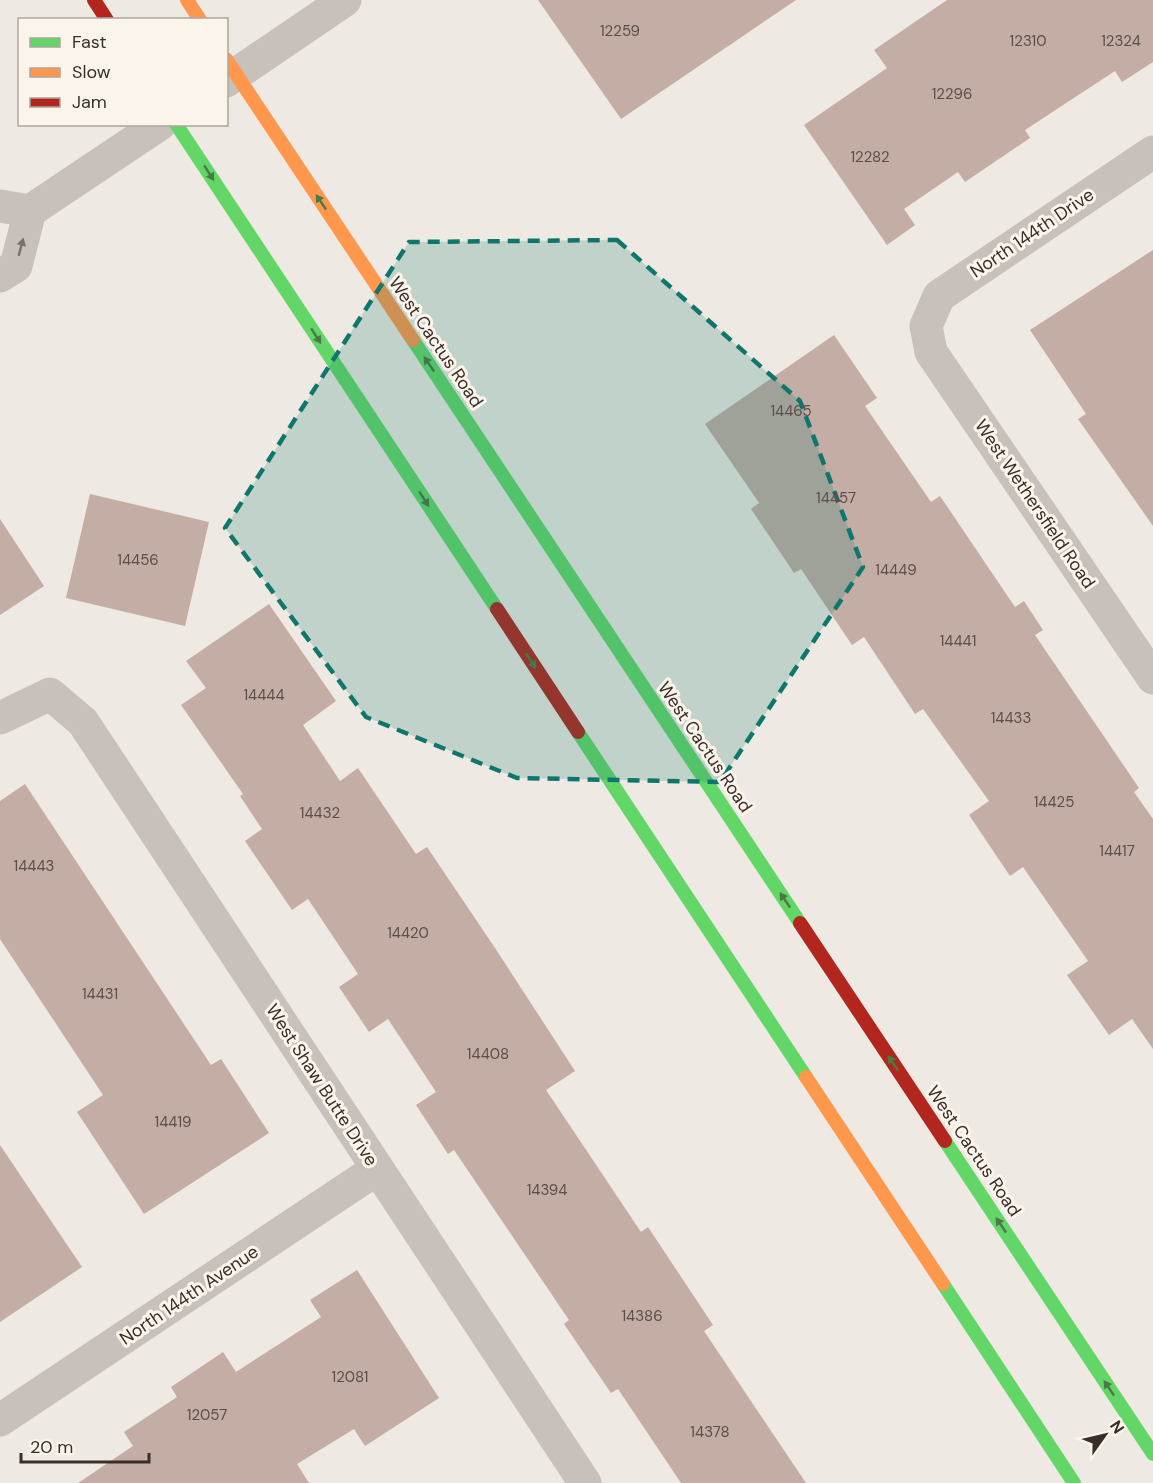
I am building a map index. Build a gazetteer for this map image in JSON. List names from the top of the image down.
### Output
{
  "streets": {
    "main road": ["West Cactus Road"],
    "street": [
      "North 144th Drive",
      "West Wethersfield Road",
      "West Shaw Butte Drive",
      "North 144th Avenue"
    ]
  },
  "crossings": [
    ["North 144th Drive", "West Wethersfield Road"],
    ["West Shaw Butte Drive", "North 144th Avenue"]
  ],
  "house_numbers": [
    "12259",
    "12310",
    "12324",
    "12296",
    "12282",
    "14465",
    "14457",
    "14456",
    "14449",
    "14441",
    "14444",
    "14433",
    "14425",
    "14432",
    "14417",
    "14443",
    "14420",
    "14431",
    "14408",
    "14419",
    "14394",
    "14386",
    "12081",
    "12057",
    "14378"
  ],
  "legend": ["Fast", "Slow", "Jam"],
  "scale_bar": "20 m",
  "north": "top right"
}
